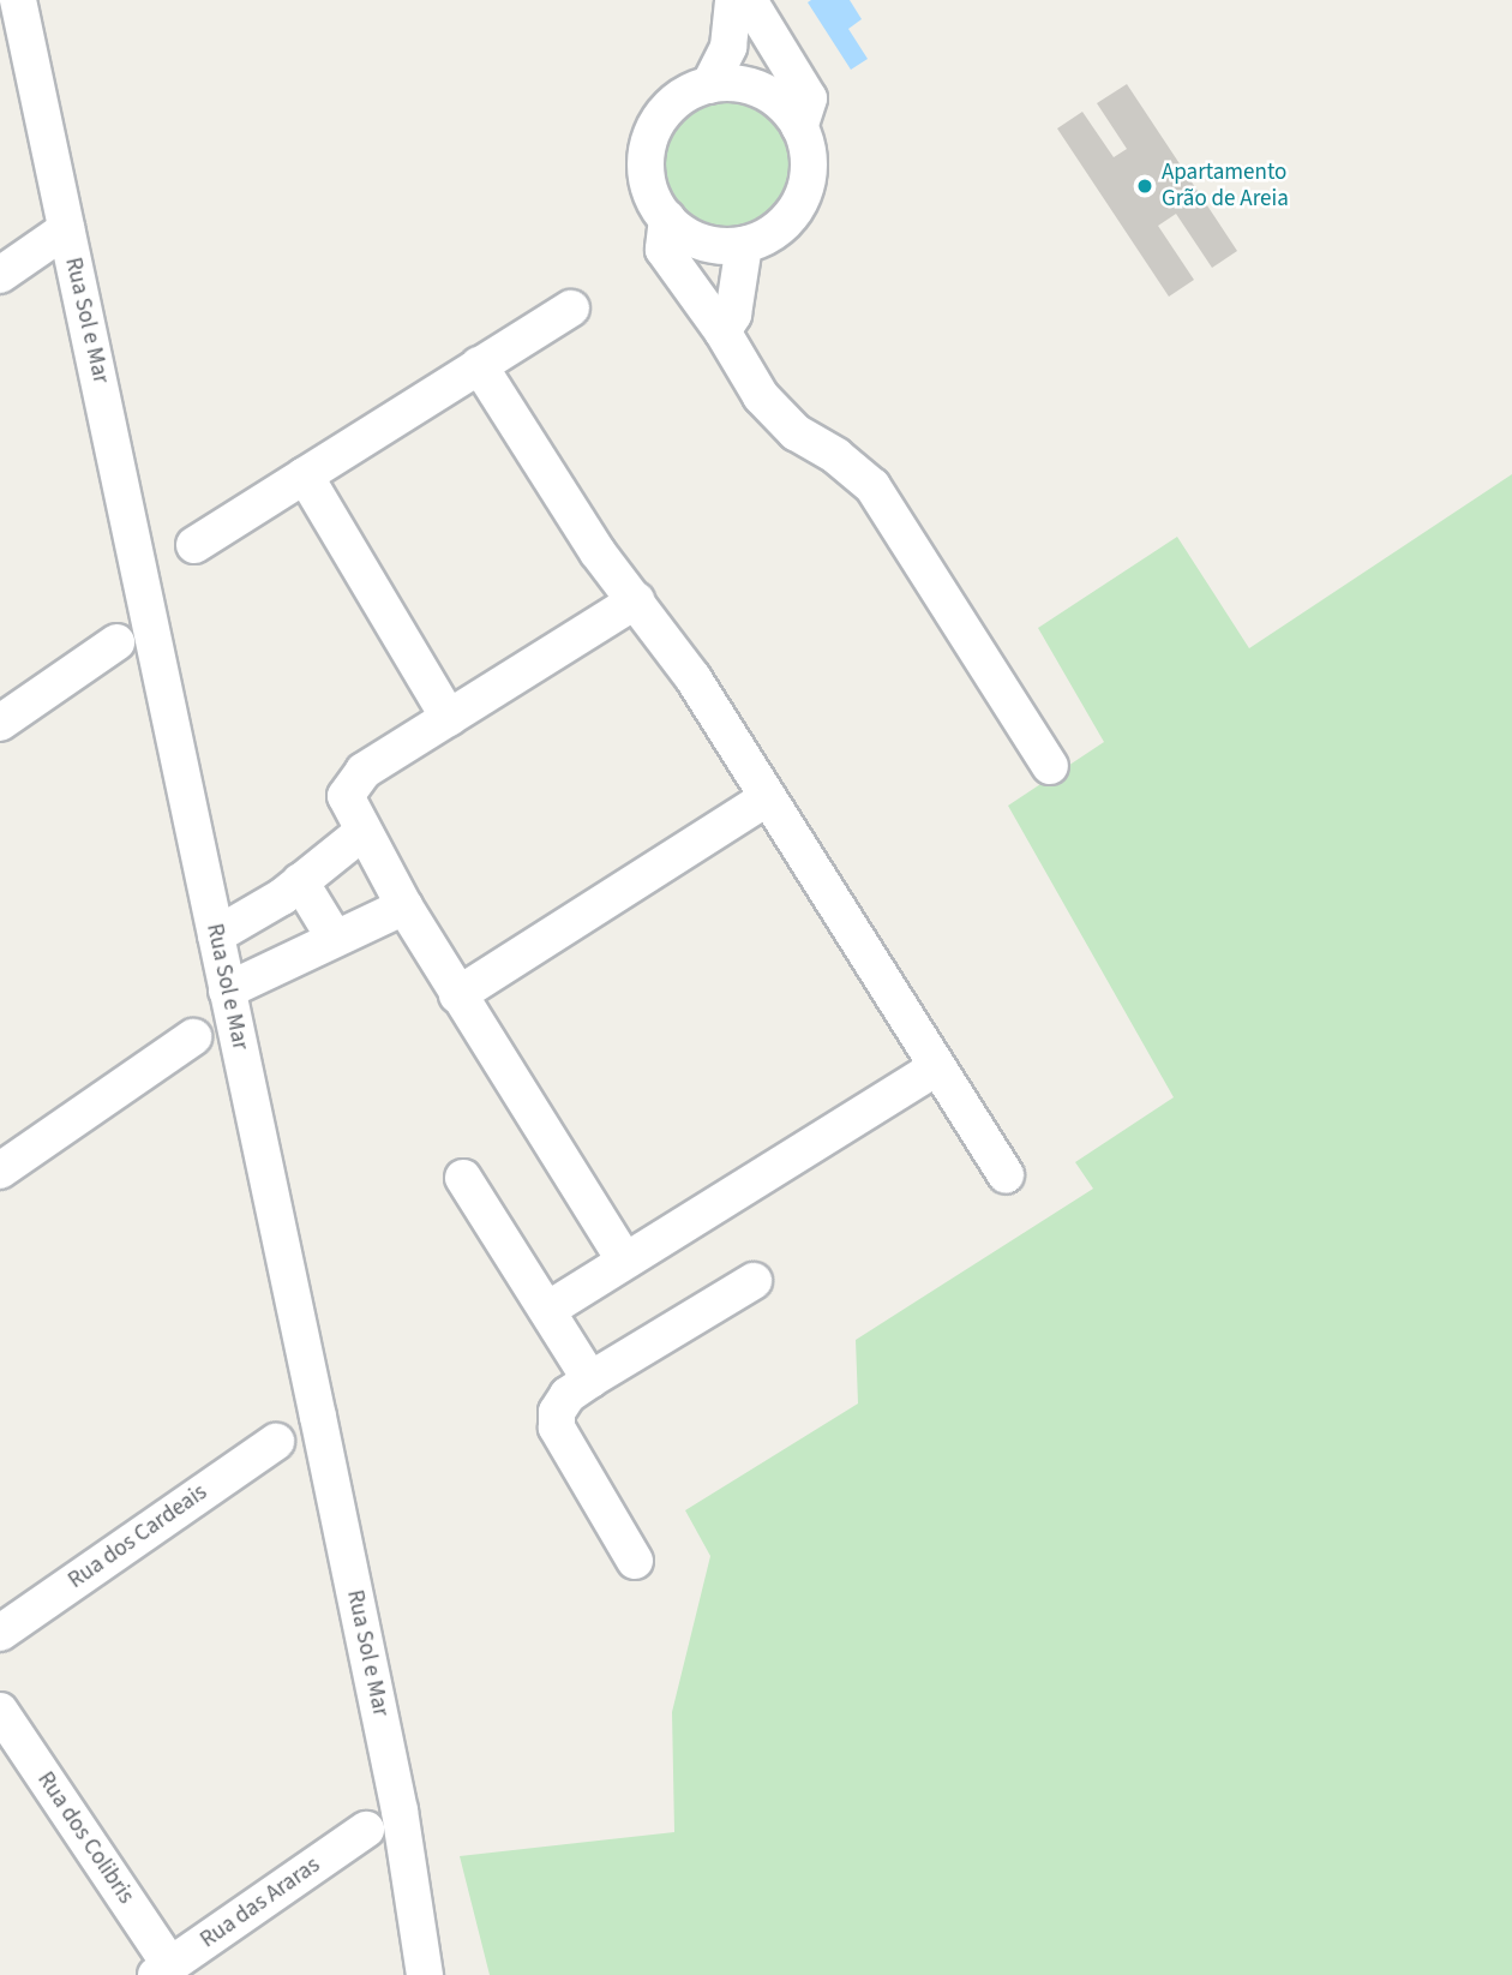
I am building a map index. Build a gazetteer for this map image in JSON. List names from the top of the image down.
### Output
{
  "streets": {
    "street": [
      "Rua Sol e Mar",
      "Rua dos Cardeais",
      "Rua dos Colibris",
      "Rua das Araras"
    ]
  },
  "crossings": [
    ["Rua dos Colibris", "Rua das Araras"]
  ],
  "places": ["Apartamento Grão de Areia"]
}
